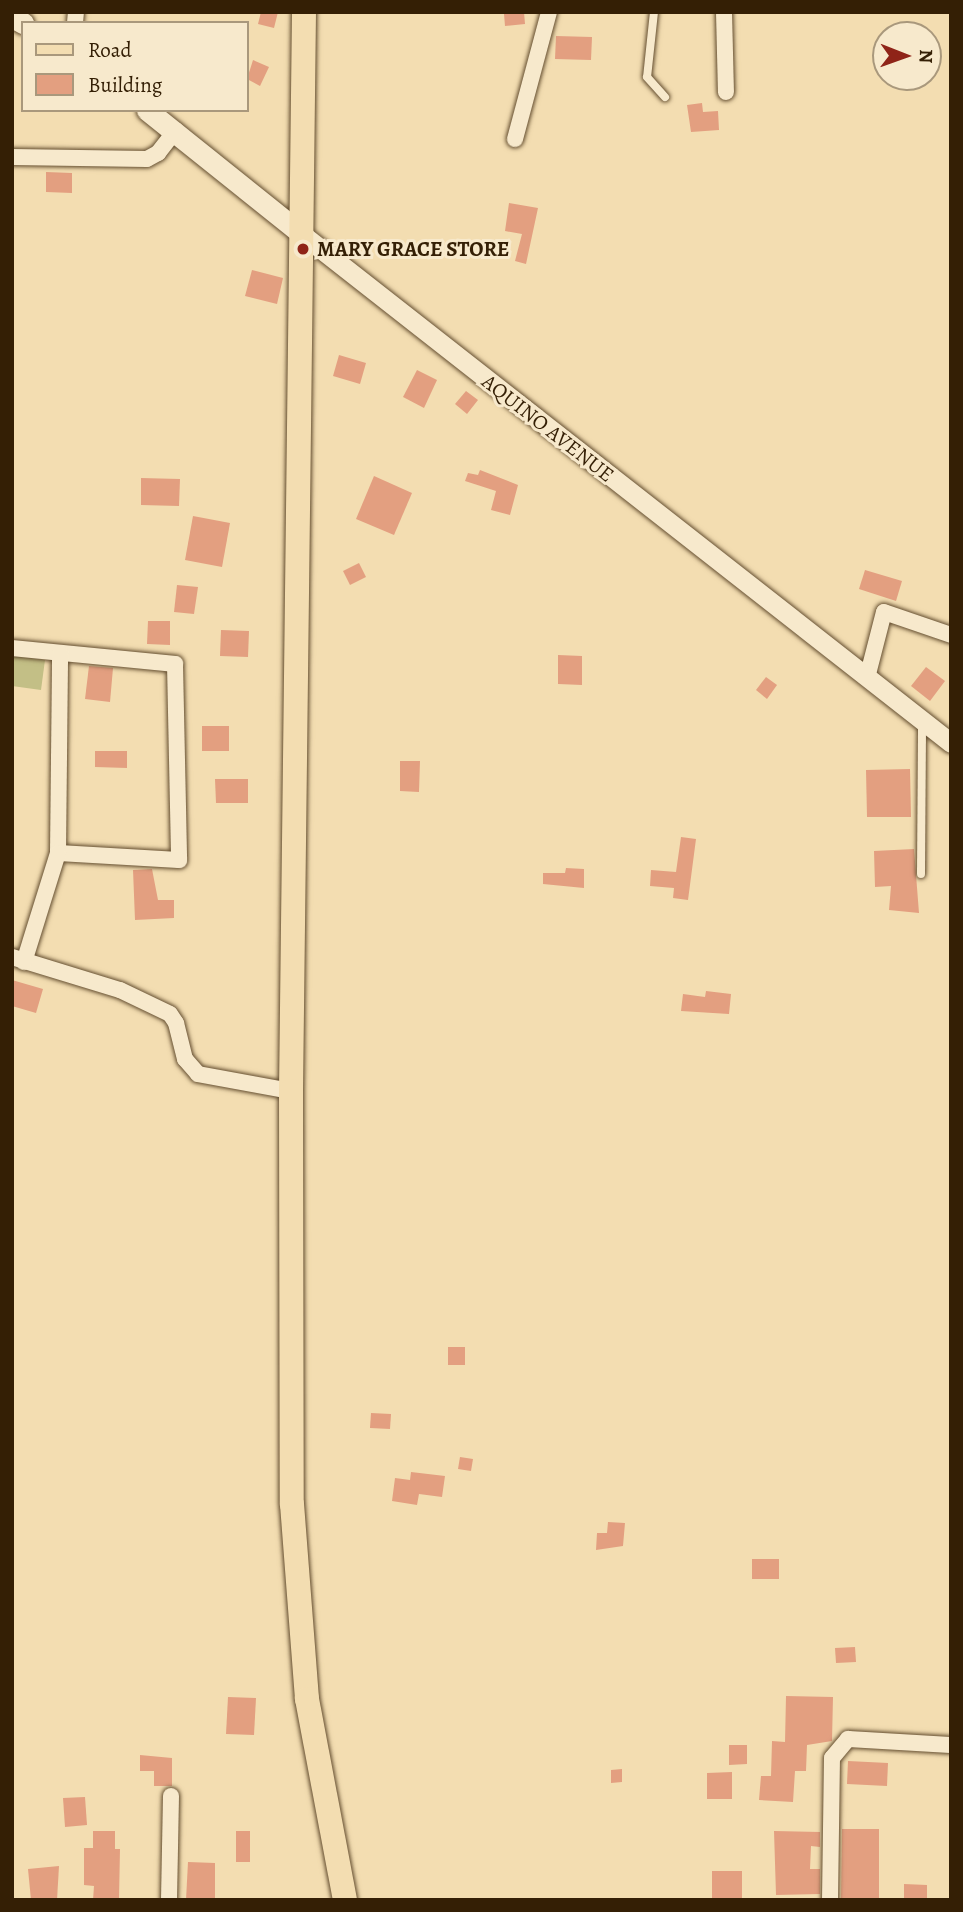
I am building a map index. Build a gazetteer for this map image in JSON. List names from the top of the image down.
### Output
{
  "streets": {
    "main road": ["AQUINO AVENUE"]
  },
  "places": ["MARY GRACE STORE"],
  "legend": ["Road", "Building"],
  "north": "right"
}
